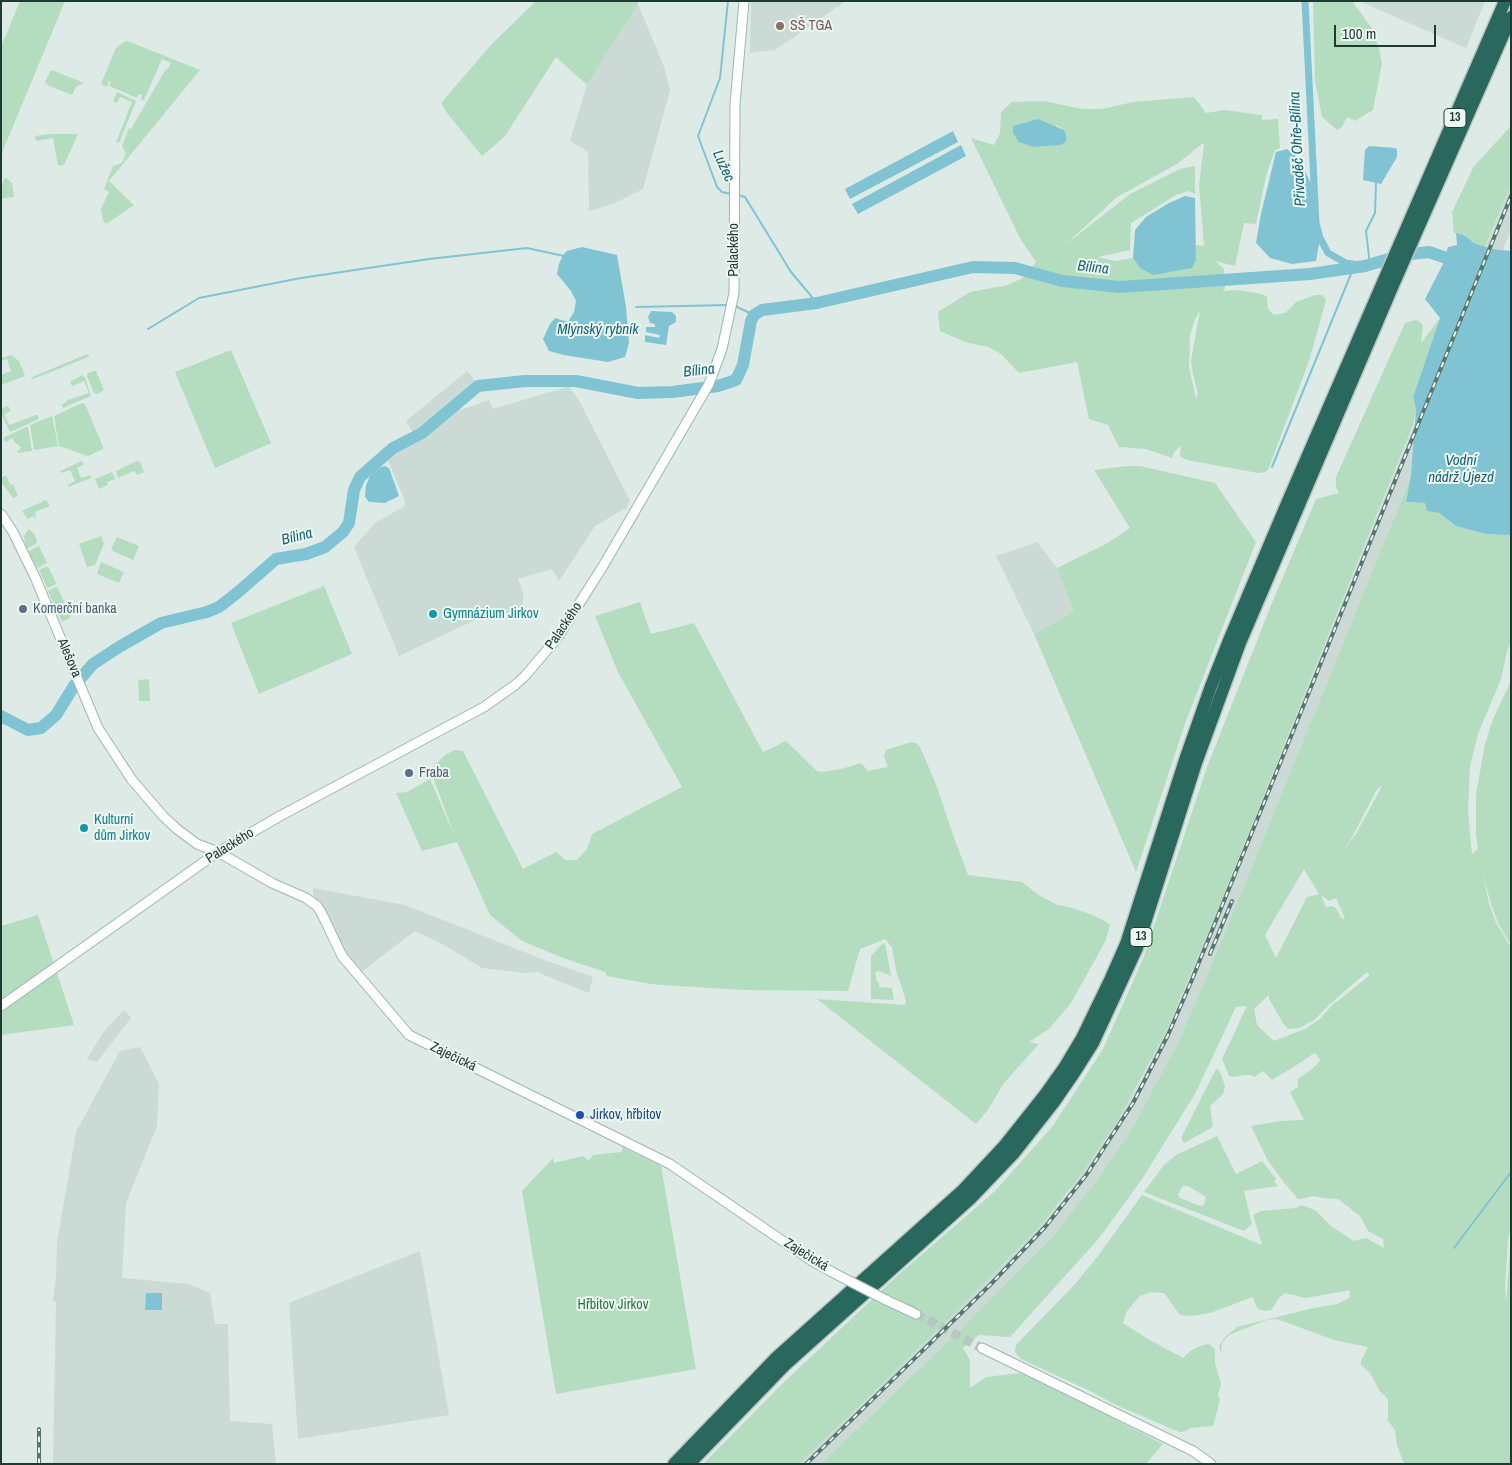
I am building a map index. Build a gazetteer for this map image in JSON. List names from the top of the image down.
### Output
{
  "streets": {
    "highway": ["13"],
    "street": ["Palackého", "Alešova", "Zaječická"]
  },
  "crossings": [
    ["Palackého", "Zaječická"],
    ["Alešova", "Zaječická"]
  ],
  "water": [
    "Přivaděč Ohře-Bílina",
    "Lužec",
    "Bílina",
    "Mlýnský rybník",
    "Vodní nádrž Újezd"
  ],
  "parks": ["Hřbitov Jirkov"],
  "places": [
    "SŠ TGA",
    "Komerční banka",
    "Gymnázium Jirkov",
    "Fraba",
    "Kulturní dům Jirkov",
    "Jirkov, hřbitov"
  ],
  "scale_bar": "100 m"
}
